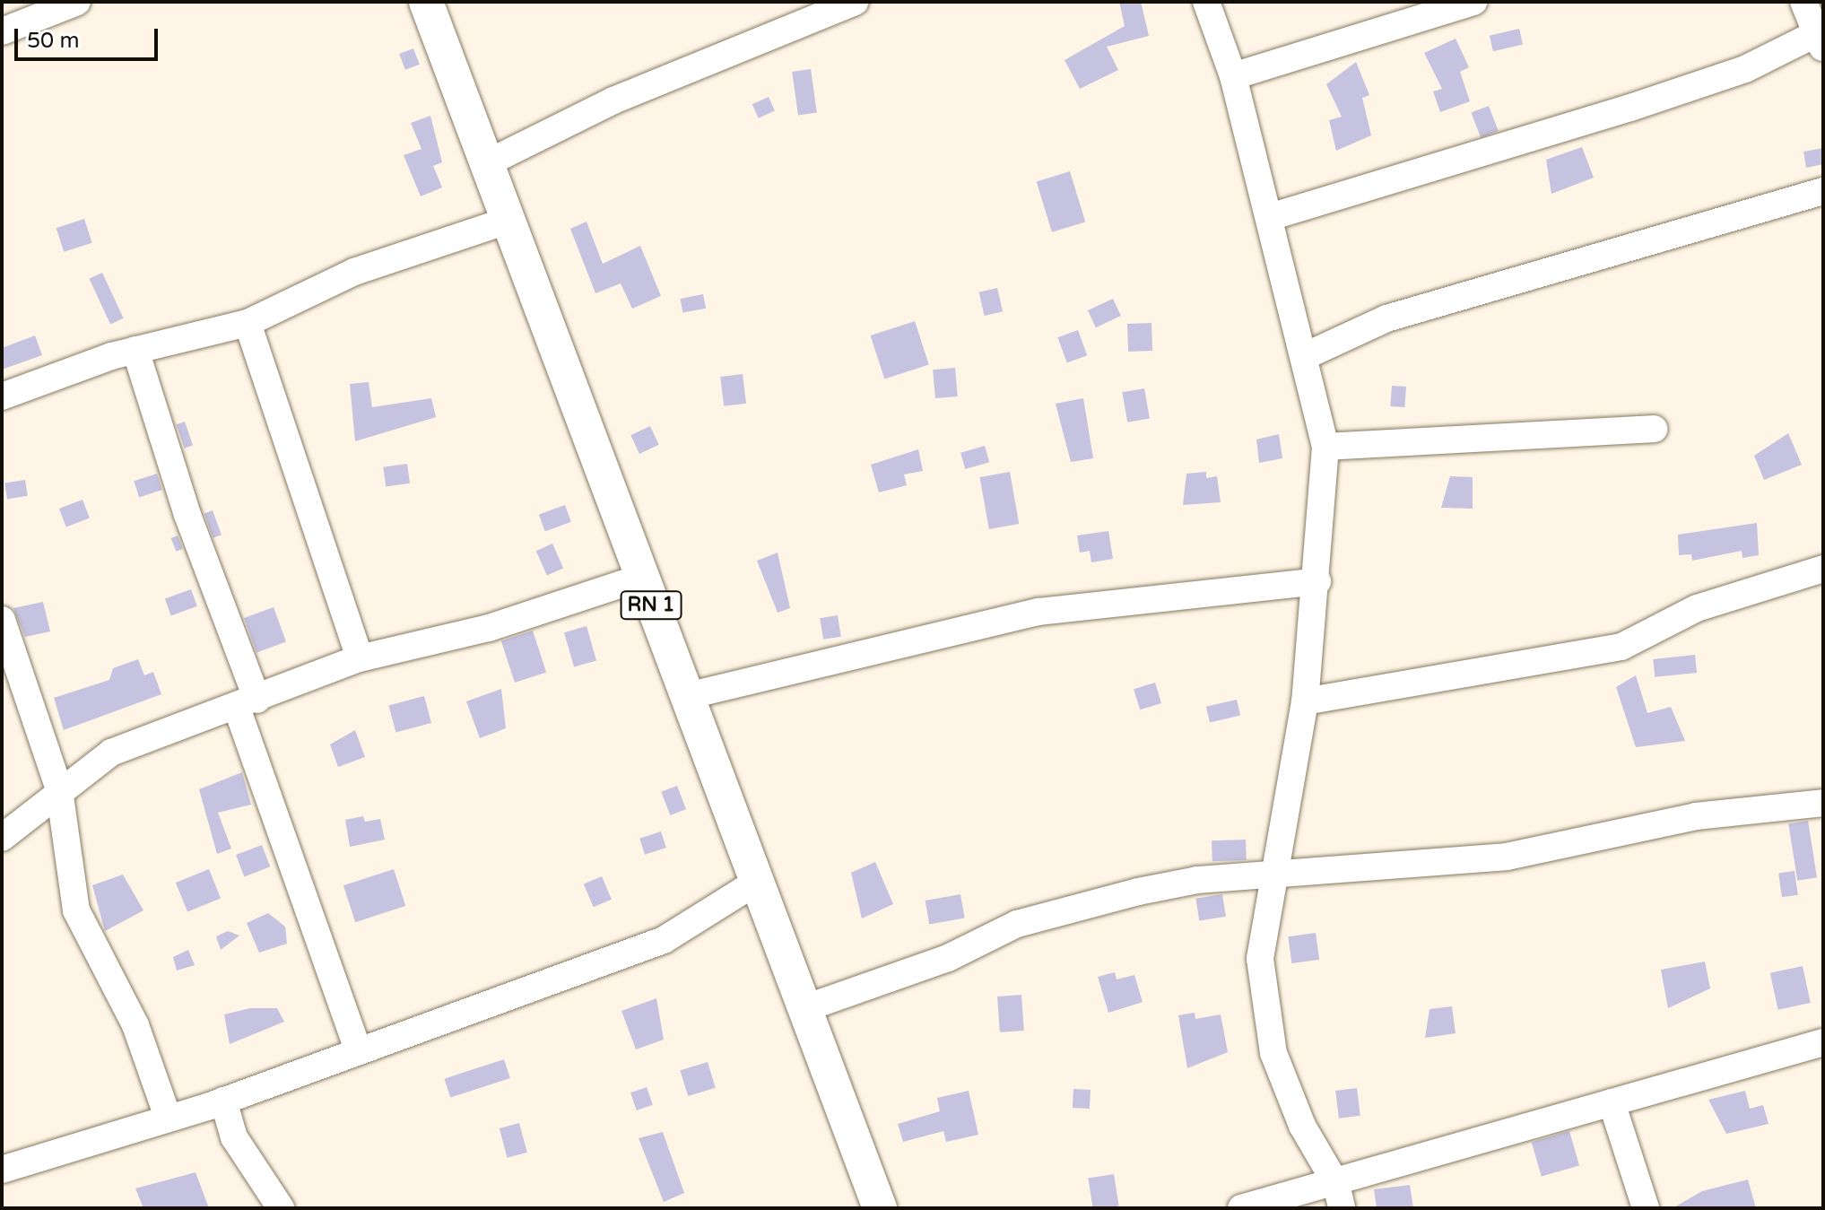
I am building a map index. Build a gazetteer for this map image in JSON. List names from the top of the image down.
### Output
{
  "streets": {
    "main road": ["RN 1"]
  },
  "scale_bar": "50 m"
}
